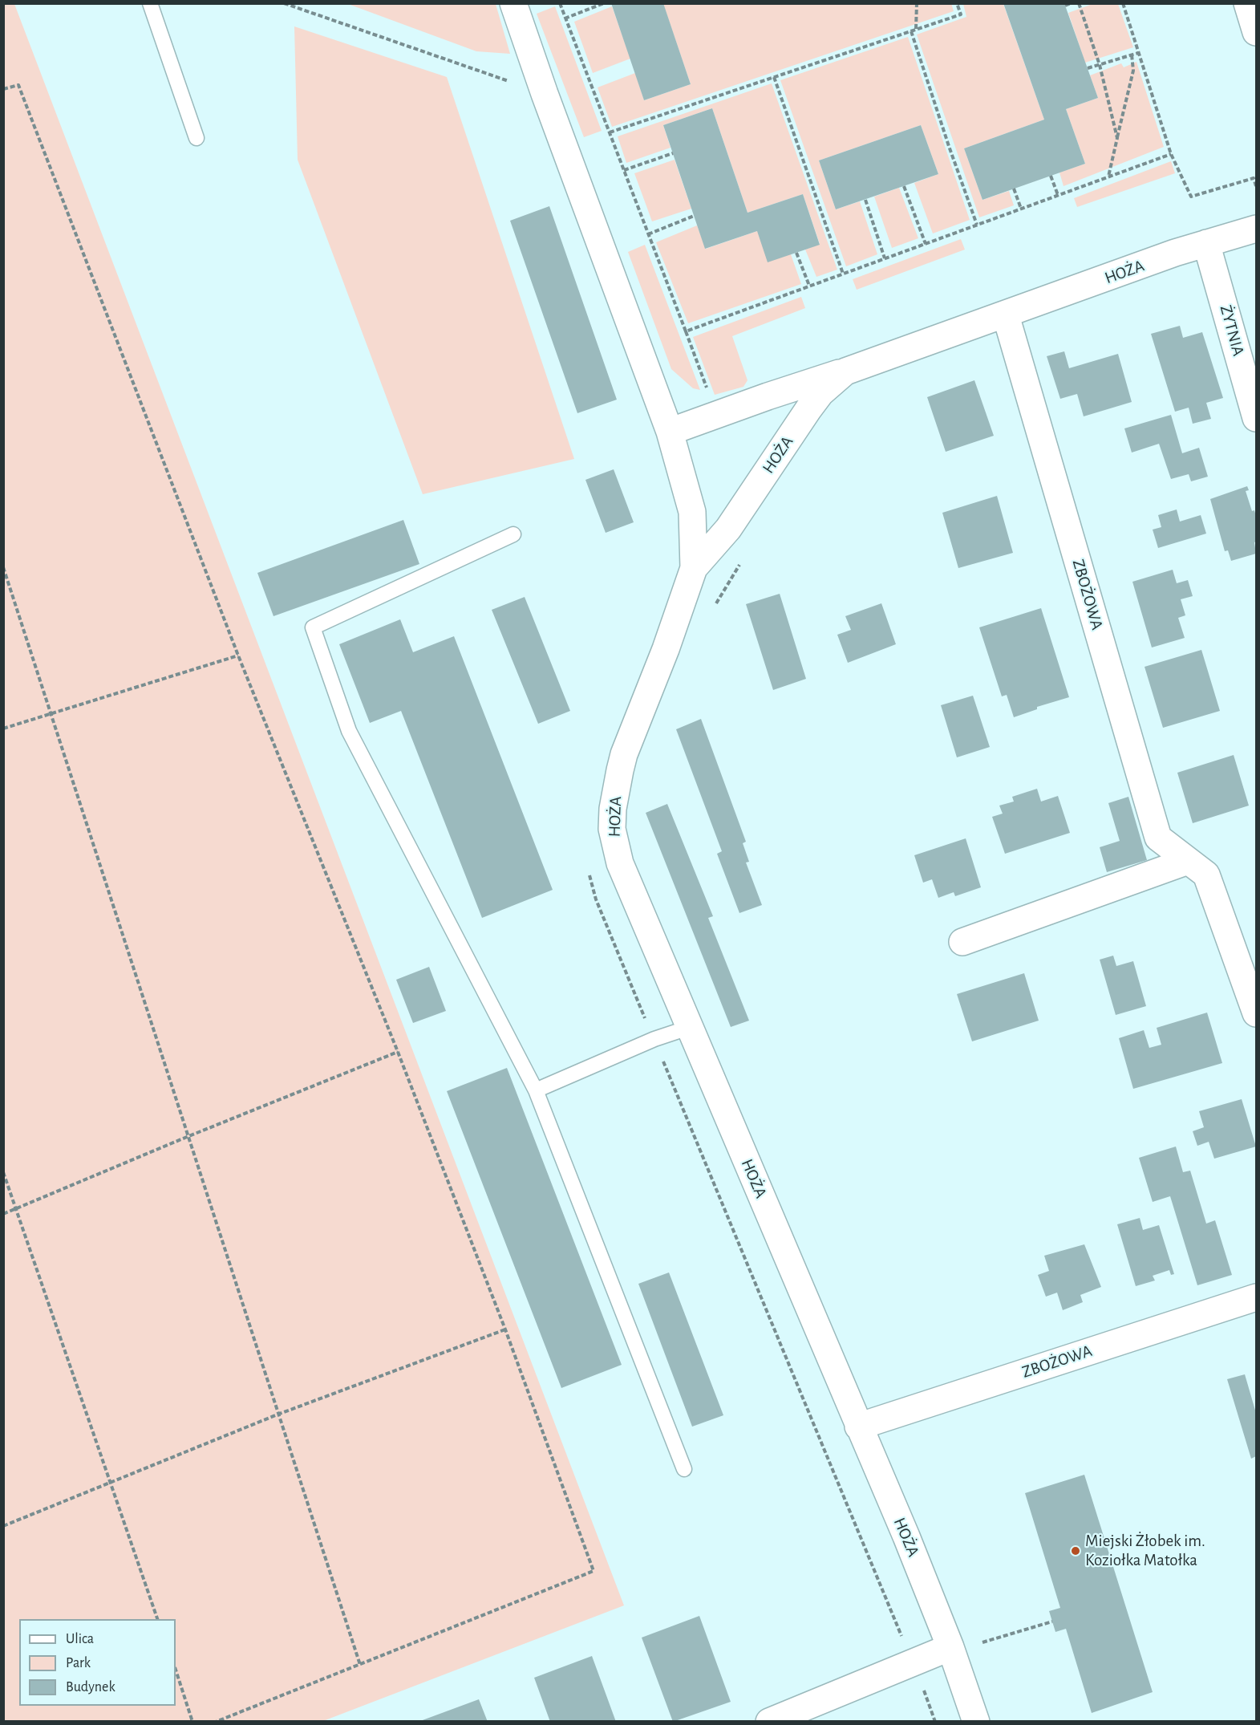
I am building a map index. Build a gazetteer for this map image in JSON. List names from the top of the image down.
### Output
{
  "streets": {
    "street": ["HOŻA", "ŻYTNIA", "ZBOŻOWA"]
  },
  "crossings": [
    ["HOŻA", "ŻYTNIA"],
    ["HOŻA", "ZBOŻOWA"]
  ],
  "places": ["Miejski Żłobek im. Koziołka Matołka"],
  "legend": ["Ulica", "Park", "Budynek"]
}
